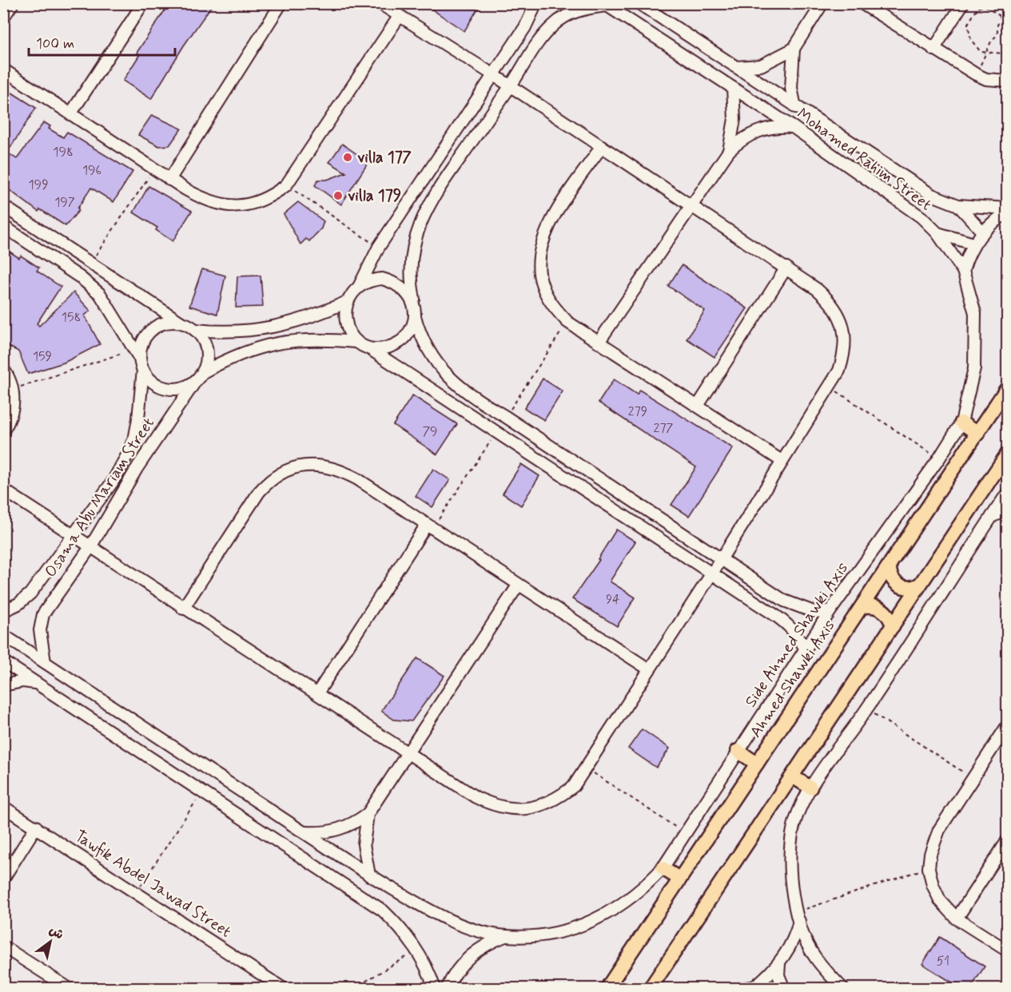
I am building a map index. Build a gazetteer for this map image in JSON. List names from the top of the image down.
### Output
{
  "streets": {
    "main road": ["Ahmed Shawki Axis"],
    "street": [
      "Mohamed Rahim Street",
      "Osama Abu Mariam Street",
      "Side Ahmed Shawki Axis",
      "Tawfik Abdel Jawad Street"
    ]
  },
  "crossings": [
    ["Mohamed Rahim Street", "Side Ahmed Shawki Axis"]
  ],
  "places": ["villa 177", "villa 179"],
  "house_numbers": [
    "198",
    "196",
    "199",
    "197",
    "158",
    "159",
    "279",
    "277",
    "79",
    "94",
    "51"
  ],
  "scale_bar": "100 m",
  "north": "top right"
}
